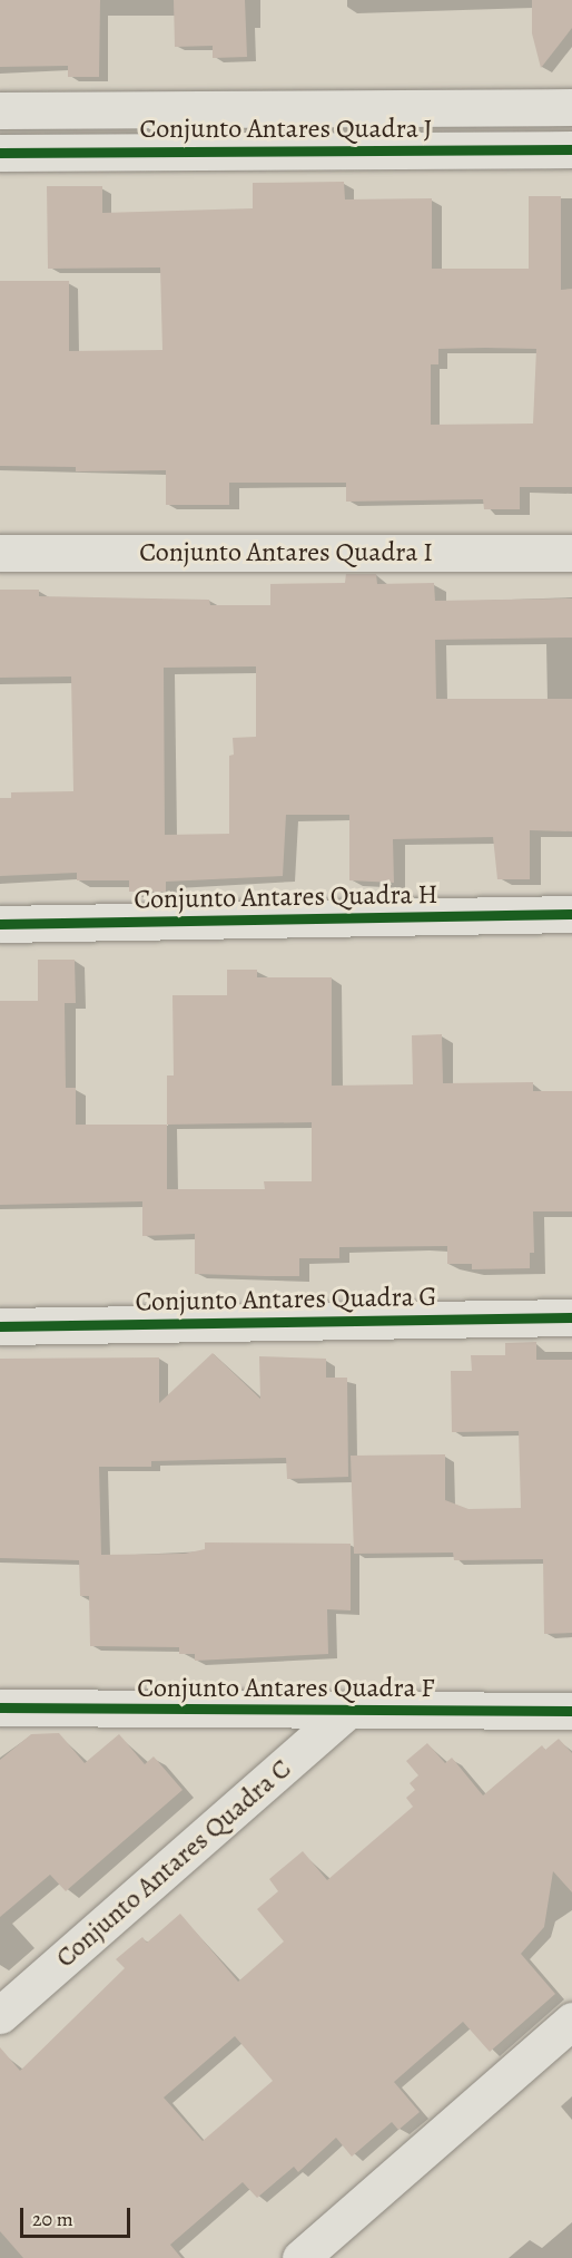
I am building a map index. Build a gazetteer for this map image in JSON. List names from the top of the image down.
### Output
{
  "streets": {
    "street": [
      "Conjunto Antares Quadra J",
      "Conjunto Antares Quadra I",
      "Conjunto Antares Quadra H",
      "Conjunto Antares Quadra G",
      "Conjunto Antares Quadra F",
      "Conjunto Antares Quadra C"
    ]
  },
  "crossings": [
    ["Conjunto Antares Quadra F", "Conjunto Antares Quadra C"]
  ],
  "scale_bar": "20 m"
}
